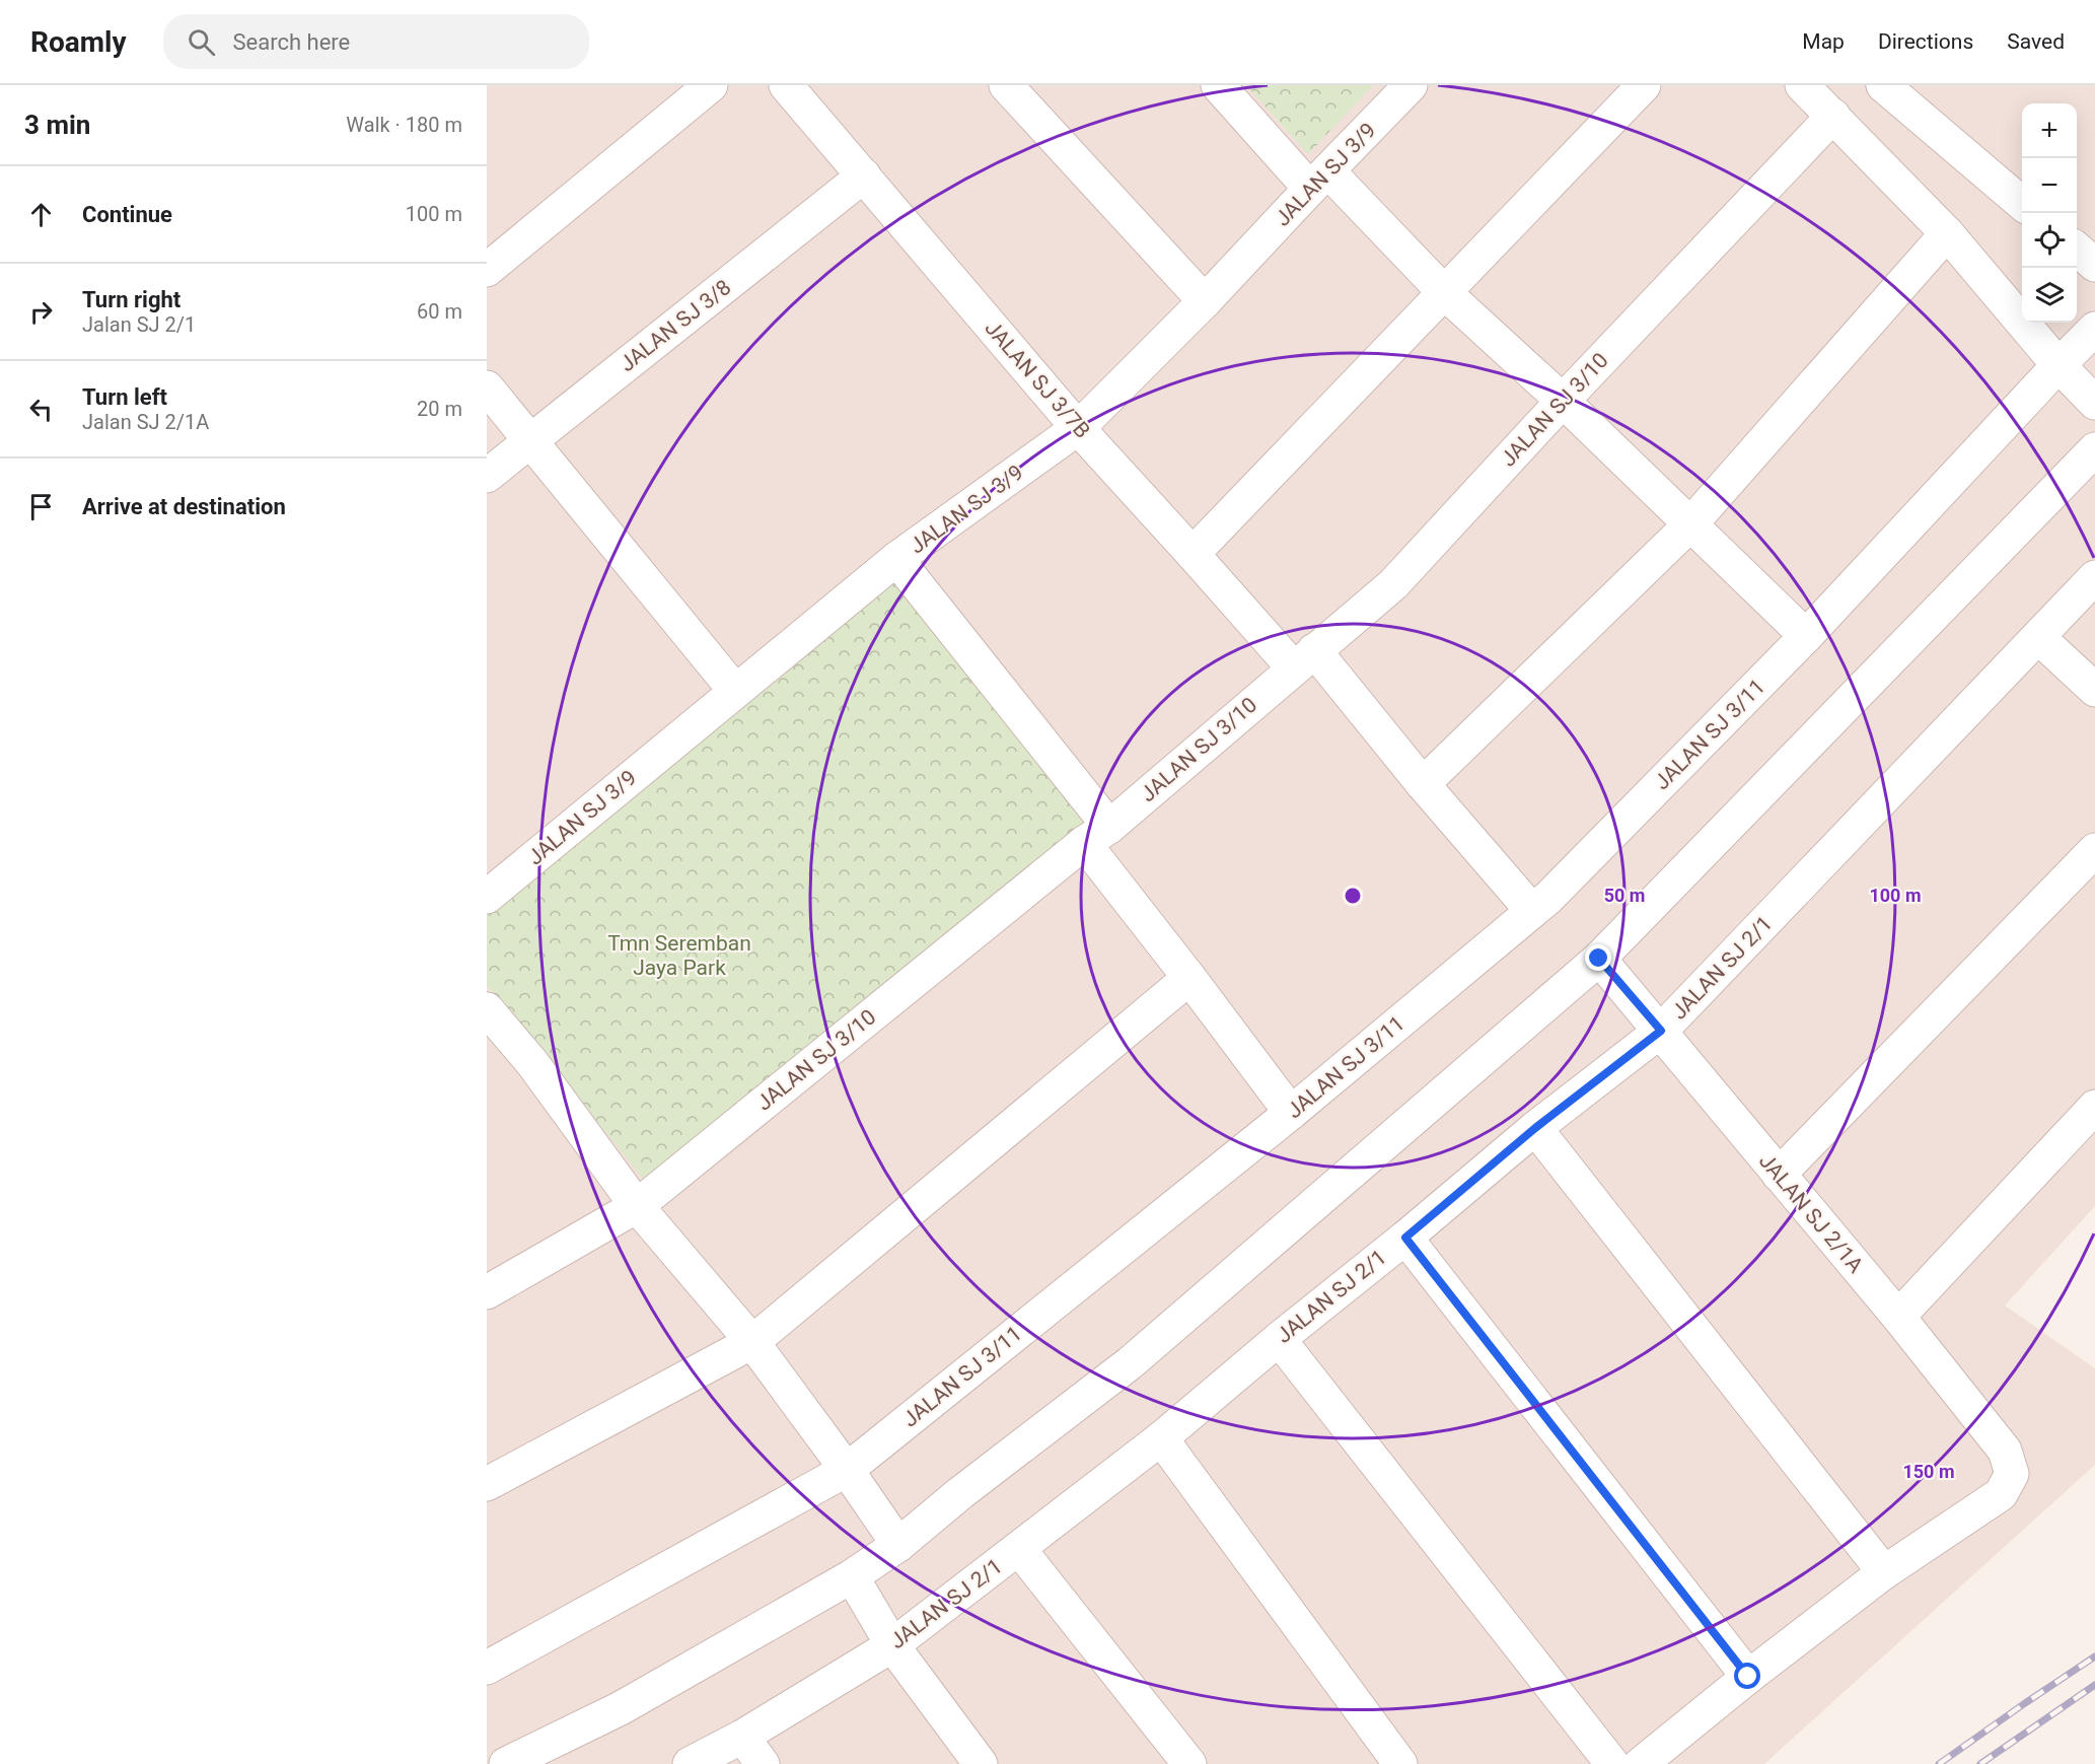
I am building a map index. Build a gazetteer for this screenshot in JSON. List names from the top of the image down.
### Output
{
  "streets": {
    "street": [
      "JALAN SJ 3/9",
      "JALAN SJ 3/8",
      "JALAN SJ 3/7B",
      "JALAN SJ 3/10",
      "JALAN SJ 3/11",
      "JALAN SJ 2/1",
      "JALAN SJ 2/1A"
    ]
  },
  "crossings": [
    ["JALAN SJ 3/9", "JALAN SJ 3/7B"],
    ["JALAN SJ 3/8", "JALAN SJ 3/7B"],
    ["JALAN SJ 3/7B", "JALAN SJ 3/10"],
    ["JALAN SJ 3/7B", "JALAN SJ 3/11"],
    ["JALAN SJ 2/1", "JALAN SJ 2/1A"]
  ],
  "parks": ["Tmn Seremban Jaya Park"],
  "page": {
    "header": "Roamly",
    "search": "Search here",
    "nav": ["Map", "Directions", "Saved"],
    "heading": ["3 min", "Walk · 180 m"],
    "map_buttons": ["+", "−"],
    "list": [
      ["Continue", "100 m"],
      ["Turn right", "Jalan SJ 2/1", "60 m"],
      ["Turn left", "Jalan SJ 2/1A", "20 m"],
      "Arrive at destination"
    ]
  },
  "rings": ["50 m", "100 m", "150 m"]
}
